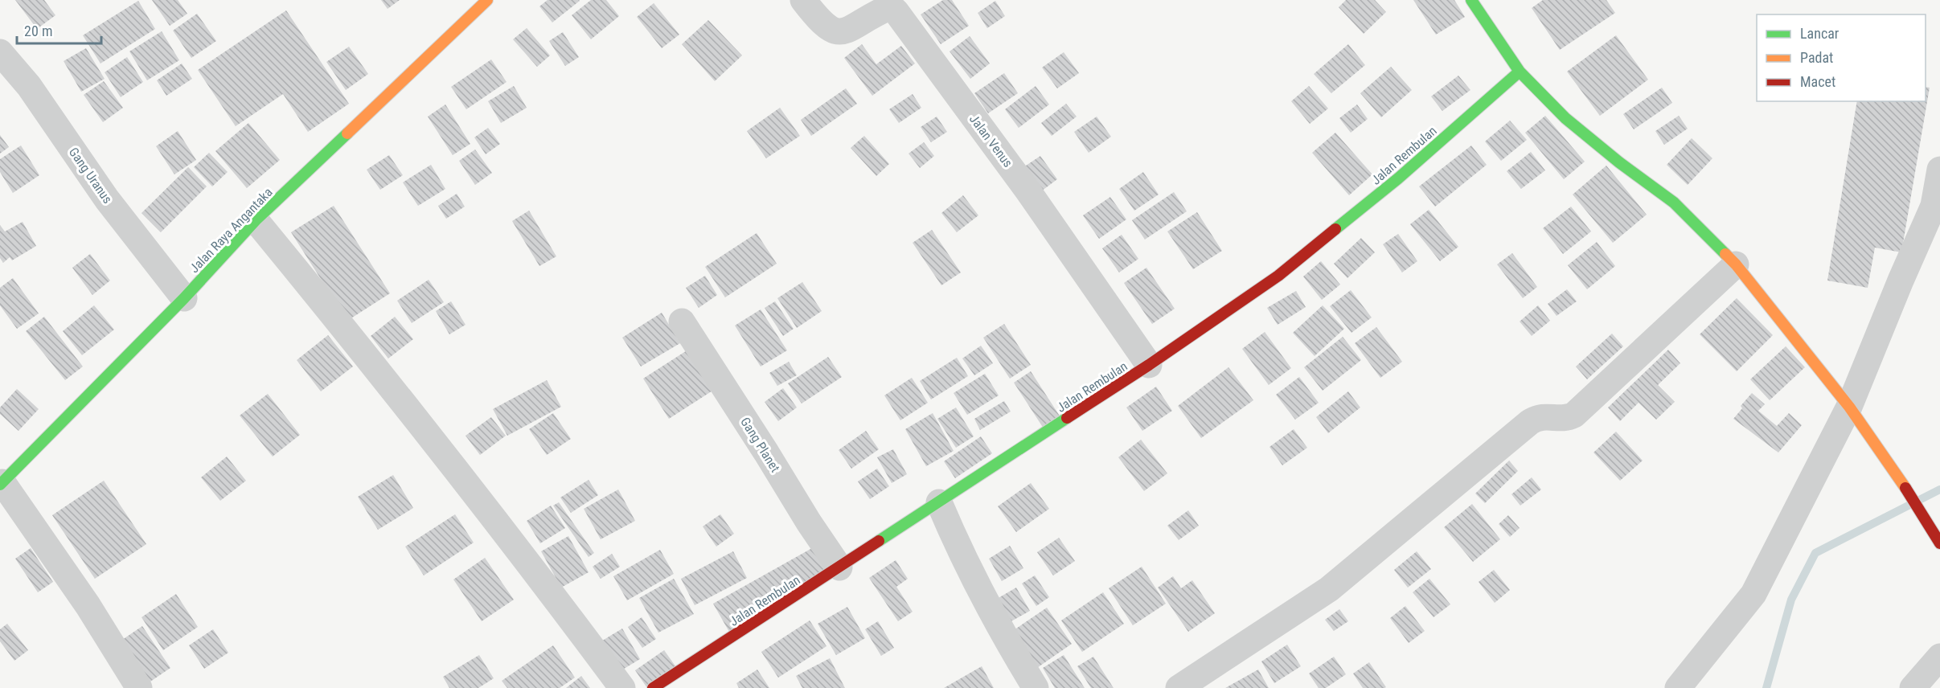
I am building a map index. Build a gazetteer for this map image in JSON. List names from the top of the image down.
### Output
{
  "streets": {
    "main road": ["Jalan Rembulan", "Jalan Raya Angantaka"],
    "street": ["Jalan Venus", "Gang Uranus", "Gang Planet"]
  },
  "crossings": [
    ["Jalan Venus", "Jalan Rembulan"],
    ["Jalan Rembulan", "Gang Planet"],
    ["Gang Uranus", "Jalan Raya Angantaka"]
  ],
  "legend": ["Lancar", "Padat", "Macet"],
  "scale_bar": "20 m"
}
